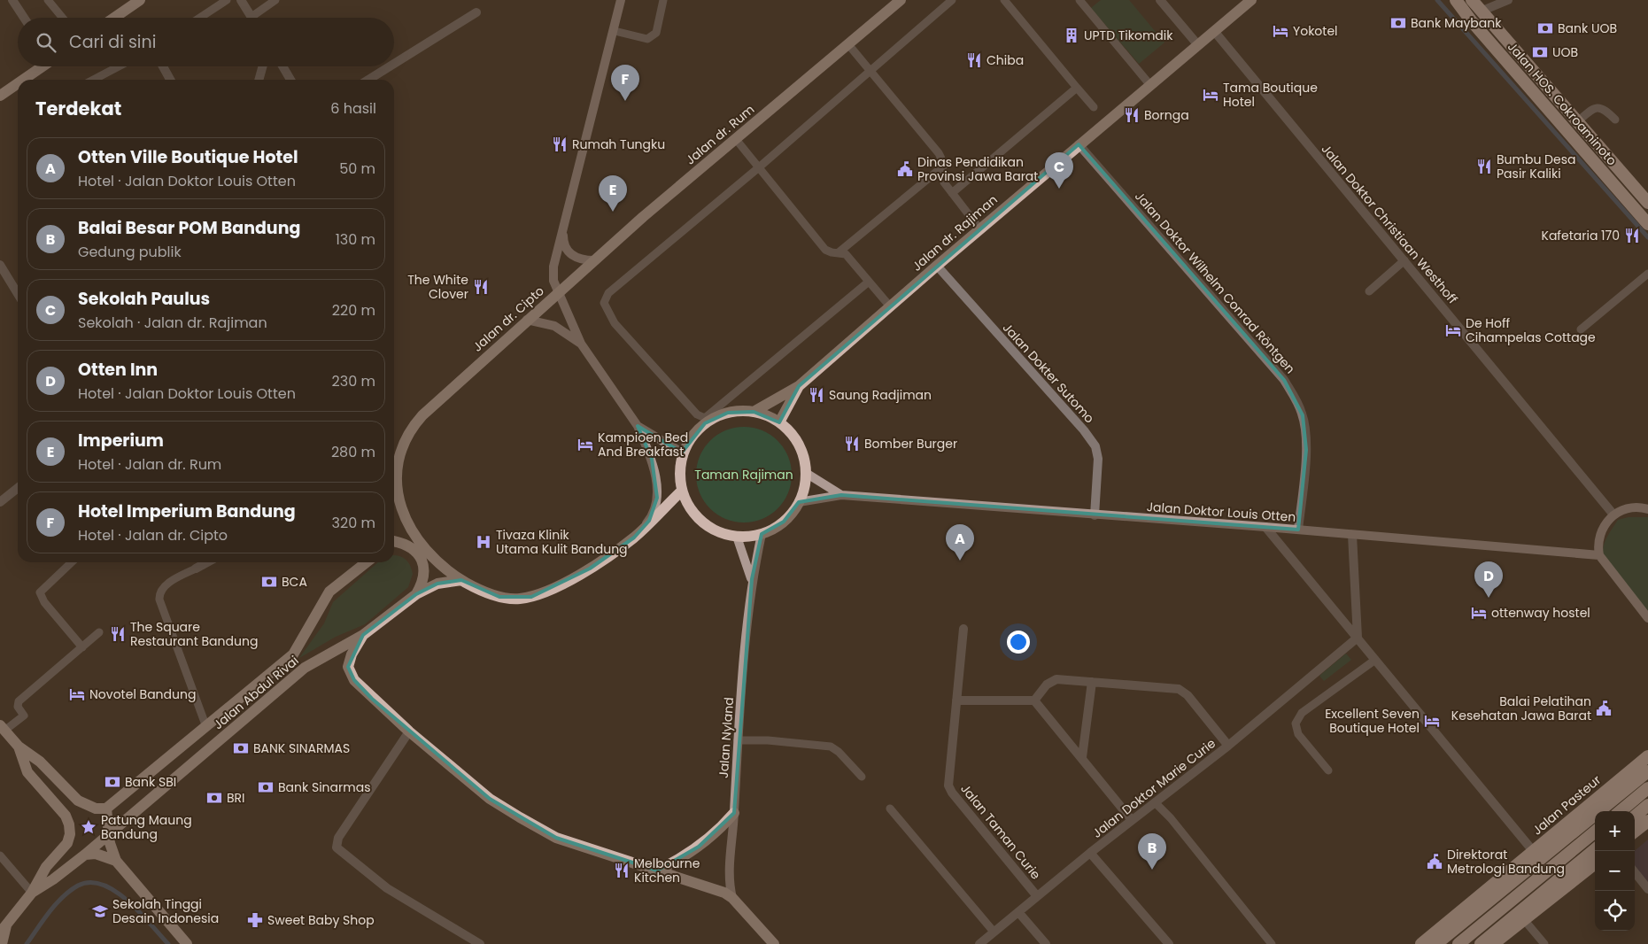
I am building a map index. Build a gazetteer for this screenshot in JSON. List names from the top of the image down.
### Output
{
  "streets": {
    "highway": ["Jalan HOS. Cokroaminoto", "Jalan Pasteur"],
    "main road": [
      "Jalan dr. Rum",
      "Jalan dr. Rajiman",
      "Jalan dr. Cipto",
      "Jalan Doktor Louis Otten",
      "Jalan Abdul Rivai",
      "Jalan Nyland"
    ],
    "street": [
      "Jalan Doktor Christiaan Westhoff",
      "Jalan Doktor Wilhelm Conrad Röntgen",
      "Jalan Dokter Sutomo",
      "Jalan Doktor Marie Curie",
      "Jalan Taman Curie"
    ]
  },
  "crossings": [
    ["Jalan dr. Rum", "Jalan dr. Cipto"],
    ["Jalan Doktor Christiaan Westhoff", "Jalan dr. Rajiman"],
    ["Jalan dr. Rajiman", "Jalan Doktor Wilhelm Conrad Röntgen"],
    ["Jalan dr. Rajiman", "Jalan Dokter Sutomo"],
    ["Jalan dr. Rajiman", "Jalan Doktor Louis Otten"],
    ["Jalan dr. Rajiman", "Jalan Nyland"],
    ["Jalan Doktor Wilhelm Conrad Röntgen", "Jalan Doktor Louis Otten"],
    ["Jalan Dokter Sutomo", "Jalan Doktor Louis Otten"],
    ["Jalan Doktor Louis Otten", "Jalan Nyland"],
    ["Jalan Doktor Marie Curie", "Jalan Taman Curie"]
  ],
  "parks": ["Taman Rajiman"],
  "places": {
    "bank": [
      "Bank Maybank",
      "Bank UOB",
      "UOB",
      "BCA",
      "BANK SINARMAS",
      "Bank SBI",
      "Bank Sinarmas",
      "BRI"
    ],
    "hotel": [
      "Yokotel",
      "Tama Boutique Hotel",
      "De Hoff Cihampelas Cottage",
      "Kampioen Bed And Breakfast",
      "ottenway hostel",
      "Novotel Bandung",
      "Excellent Seven Boutique Hotel"
    ],
    "building": ["UPTD Tikomdik"],
    "restaurant": [
      "Chiba",
      "Bornga",
      "Rumah Tungku",
      "Bumbu Desa Pasir Kaliki",
      "Kafetaria 170",
      "The White Clover",
      "Saung Radjiman",
      "Bomber Burger",
      "The Square Restaurant Bandung",
      "Melbourne Kitchen"
    ],
    "public building": ["Dinas Pendidikan Provinsi Jawa Barat", "Balai Pelatihan Kesehatan Jawa Barat", "Direktorat Metrologi Bandung"],
    "hospital": ["Tivaza Klinik Utama Kulit Bandung"],
    "place": ["Patung Maung Bandung"],
    "school or university": ["Sekolah Tinggi Desain Indonesia"],
    "pharmacy": ["Sweet Baby Shop"]
  },
  "page": {
    "search": "Cari di sini",
    "pins": [
      "F",
      "C",
      "E",
      "A",
      "D",
      "B"
    ],
    "heading": ["Terdekat", "6 hasil"],
    "list": [
      {
        "mark": "A",
        "name": "Otten Ville Boutique Hotel",
        "note": "Hotel · Jalan Doktor Louis Otten",
        "value": "50 m"
      },
      {
        "mark": "B",
        "name": "Balai Besar POM Bandung",
        "note": "Gedung publik",
        "value": "130 m"
      },
      {
        "mark": "C",
        "name": "Sekolah Paulus",
        "note": "Sekolah · Jalan dr. Rajiman",
        "value": "220 m"
      },
      {
        "mark": "D",
        "name": "Otten Inn",
        "note": "Hotel · Jalan Doktor Louis Otten",
        "value": "230 m"
      },
      {
        "mark": "E",
        "name": "Imperium",
        "note": "Hotel · Jalan dr. Rum",
        "value": "280 m"
      },
      {
        "mark": "F",
        "name": "Hotel Imperium Bandung",
        "note": "Hotel · Jalan dr. Cipto",
        "value": "320 m"
      }
    ],
    "map_buttons": ["+", "−"]
  }
}
